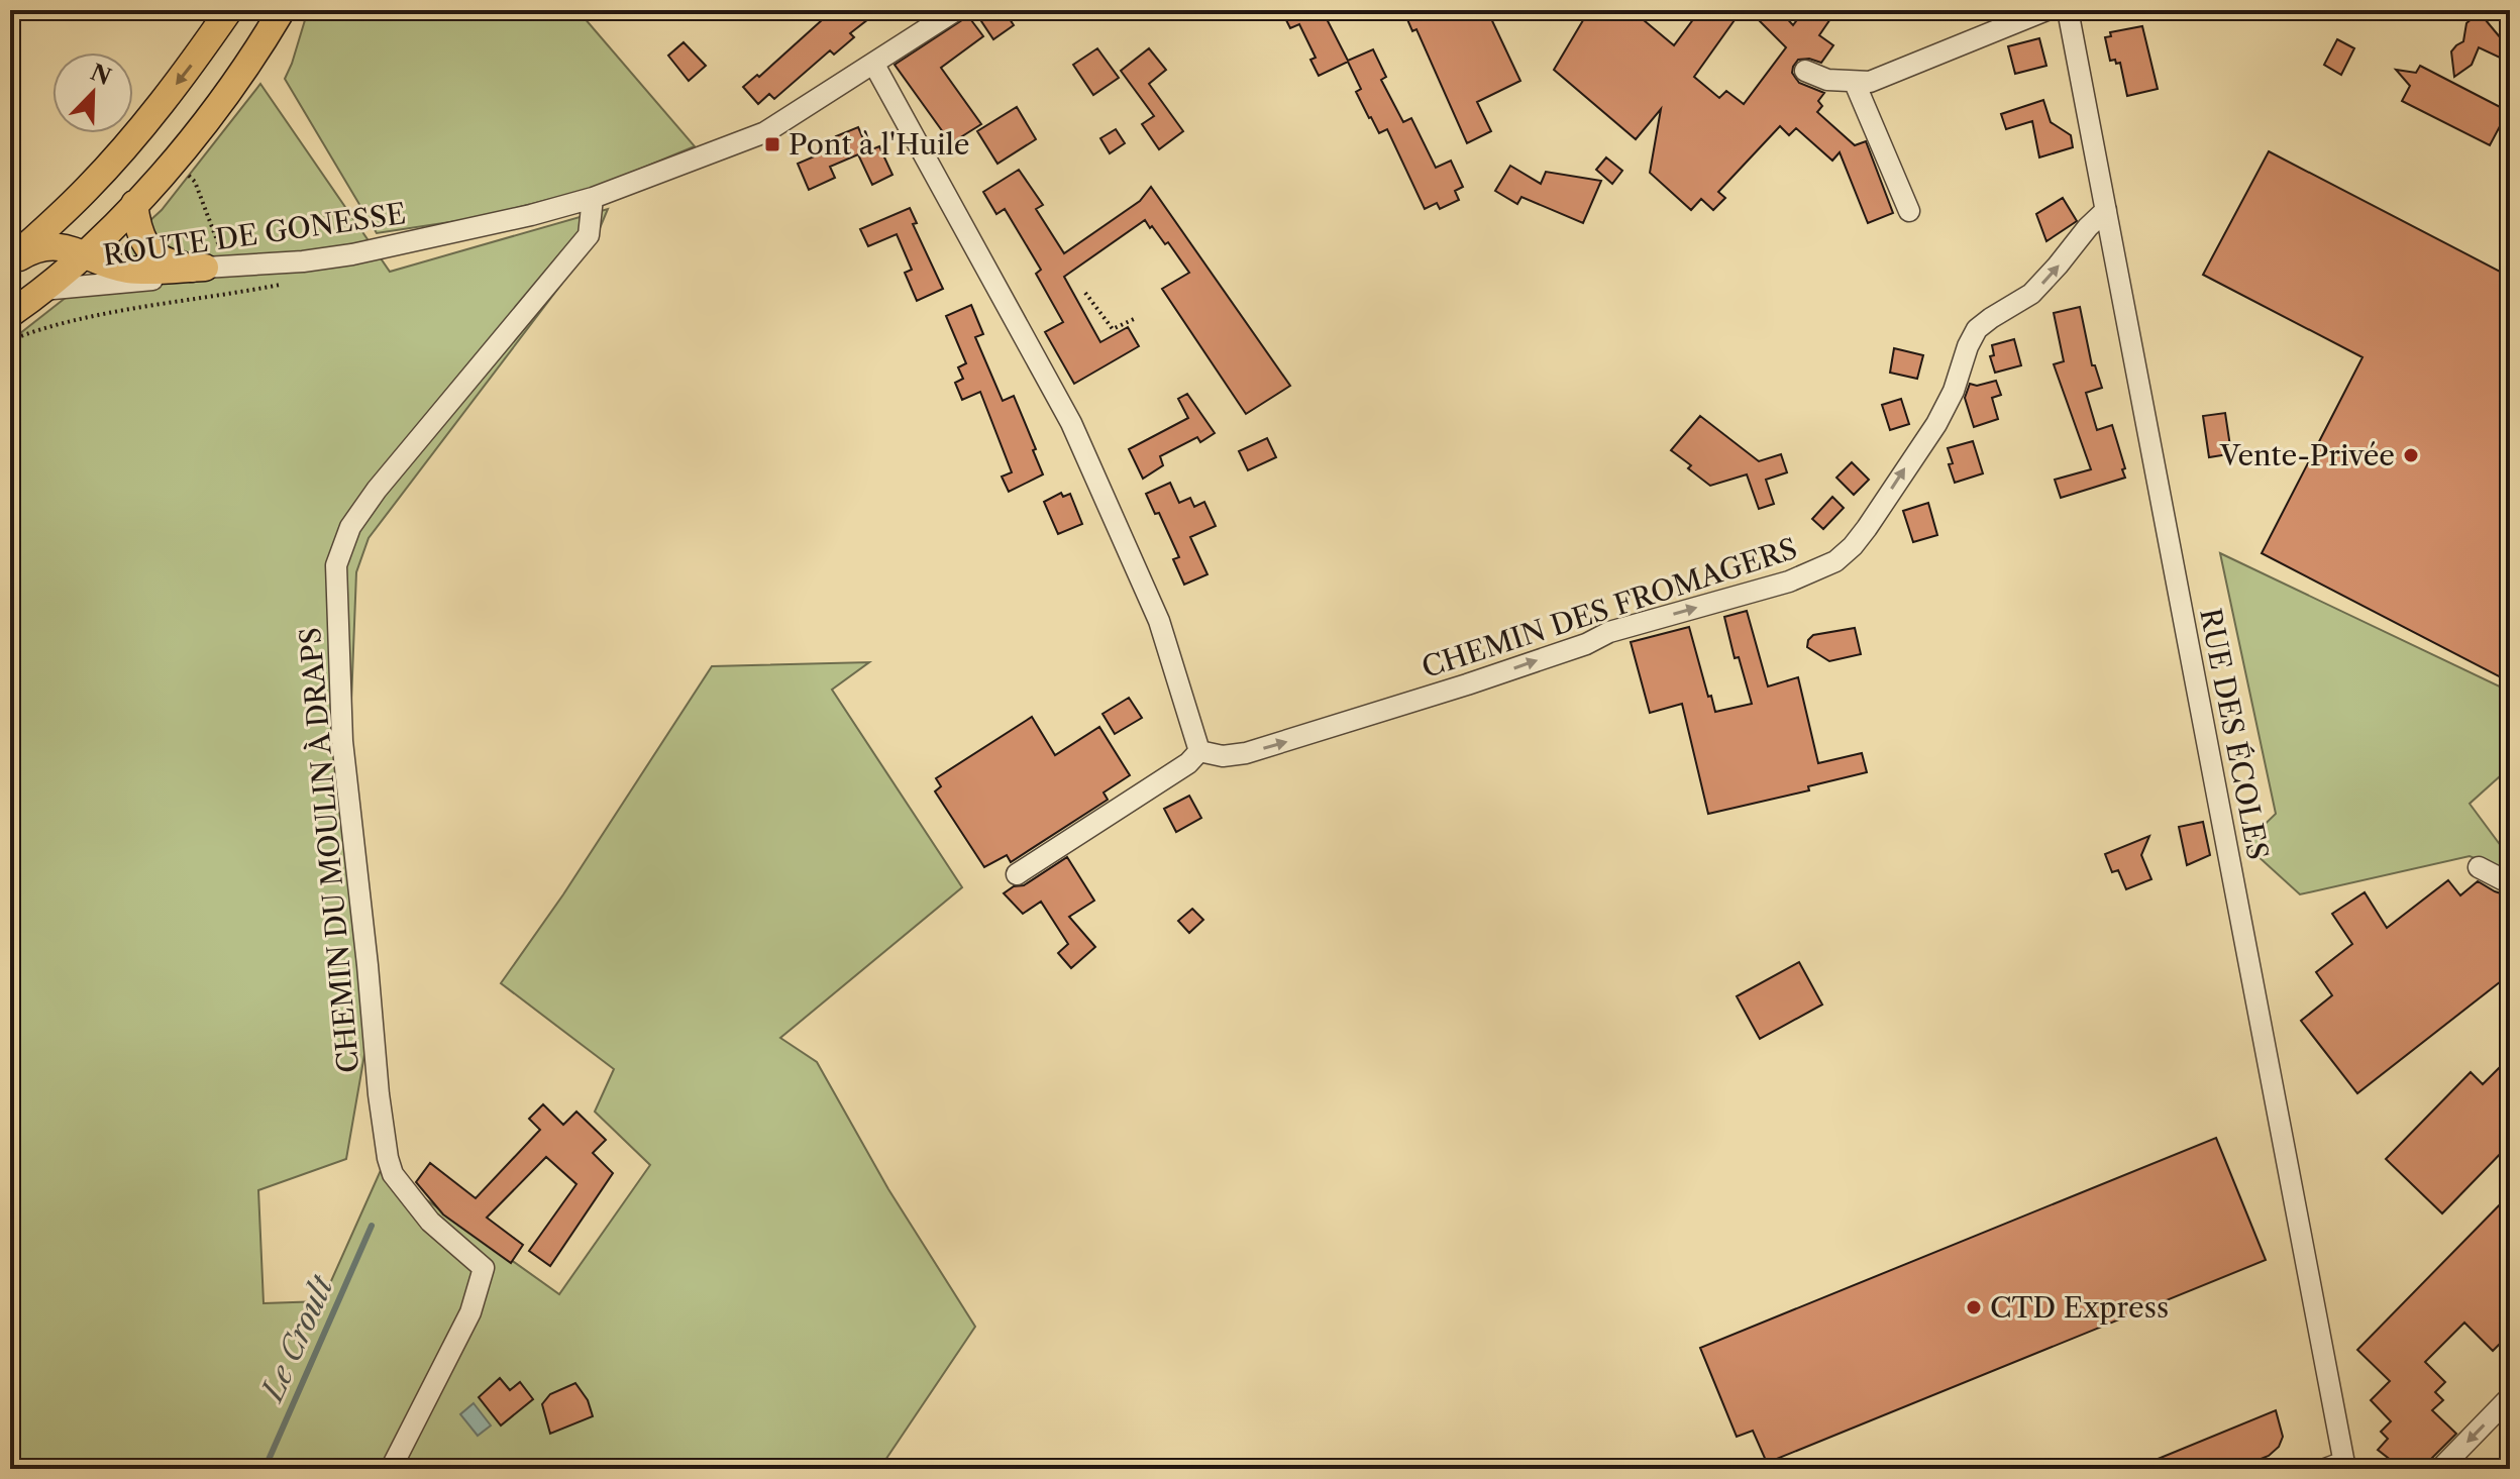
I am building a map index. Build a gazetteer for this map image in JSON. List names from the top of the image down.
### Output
{
  "streets": {
    "street": [
      "ROUTE DE GONESSE",
      "CHEMIN DES FROMAGERS",
      "RUE DES ÉCOLES",
      "CHEMIN DU MOULIN À DRAPS"
    ]
  },
  "crossings": [
    ["ROUTE DE GONESSE", "CHEMIN DU MOULIN À DRAPS"],
    ["CHEMIN DES FROMAGERS", "RUE DES ÉCOLES"]
  ],
  "one_way": ["CHEMIN DES FROMAGERS"],
  "water": ["Le Croult"],
  "places": {
    "transit": ["Pont à l'Huile"],
    "other": ["Vente-Privée", "CTD Express"]
  },
  "north": "top right"
}
